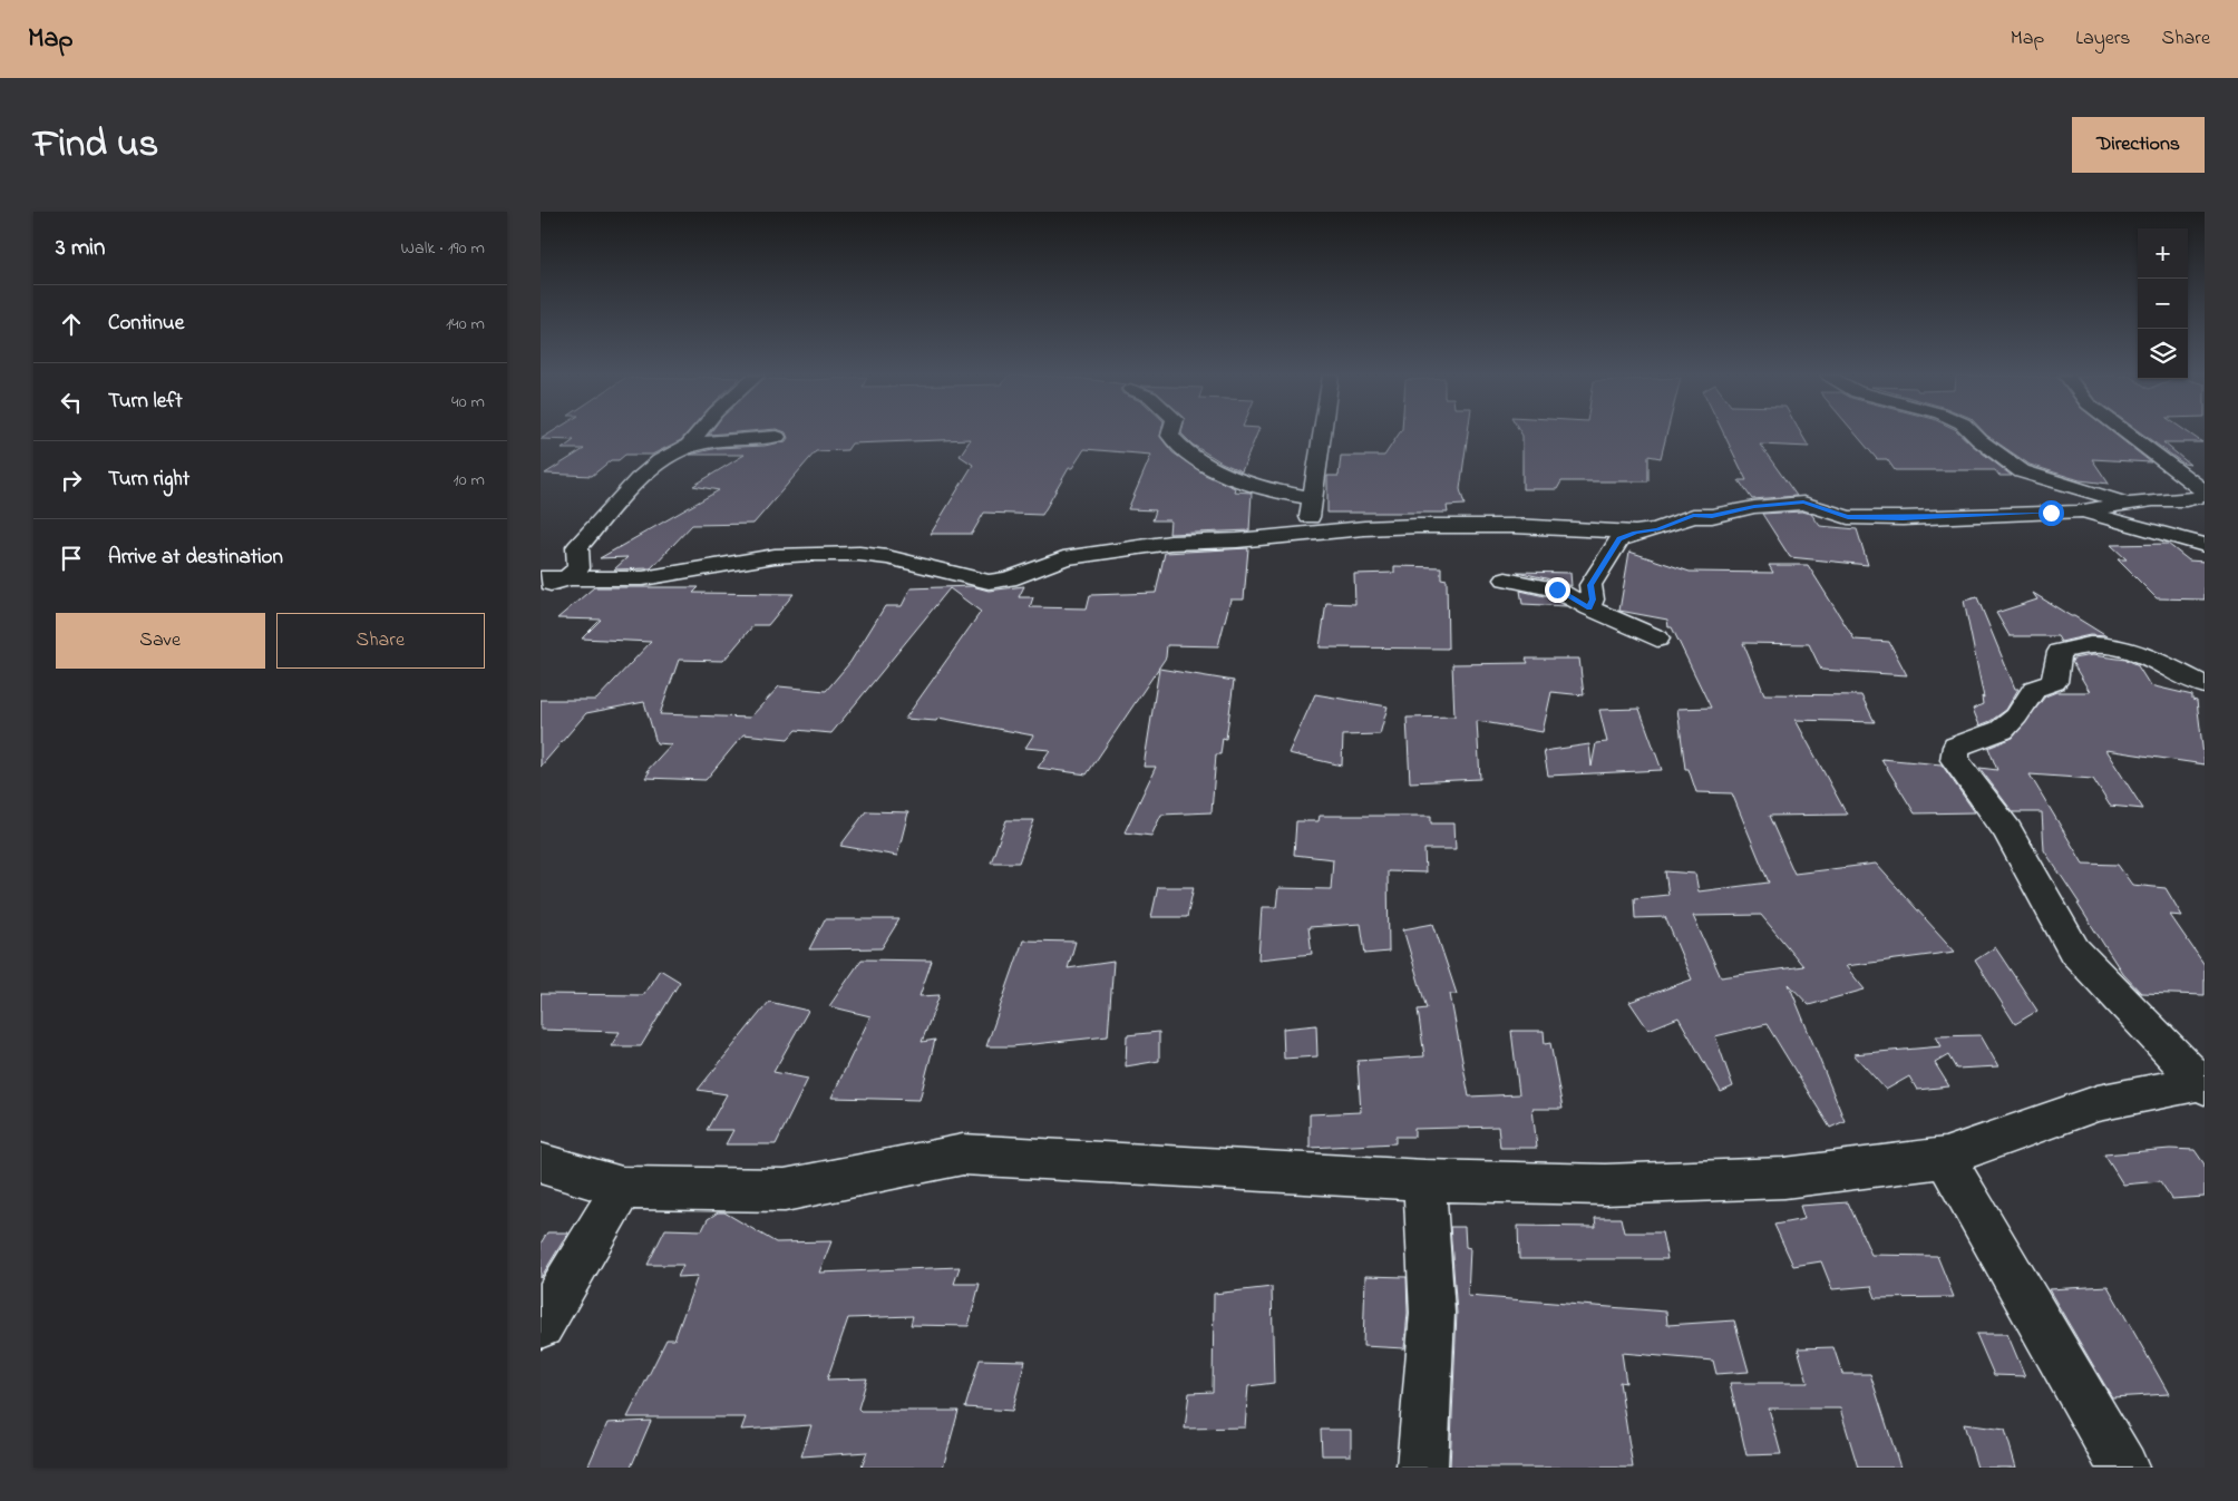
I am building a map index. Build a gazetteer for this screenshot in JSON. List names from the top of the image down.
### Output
{
  "page": {
    "header": "Map",
    "nav": ["Map", "Layers", "Share"],
    "title": "Find us",
    "buttons": [
      "Directions",
      ["Save", "Share"]
    ],
    "heading": ["3 min", "Walk · 190 m"],
    "map_buttons": ["+", "−"],
    "list": [
      ["Continue", "140 m"],
      ["Turn left", "40 m"],
      ["Turn right", "10 m"],
      "Arrive at destination"
    ]
  }
}
